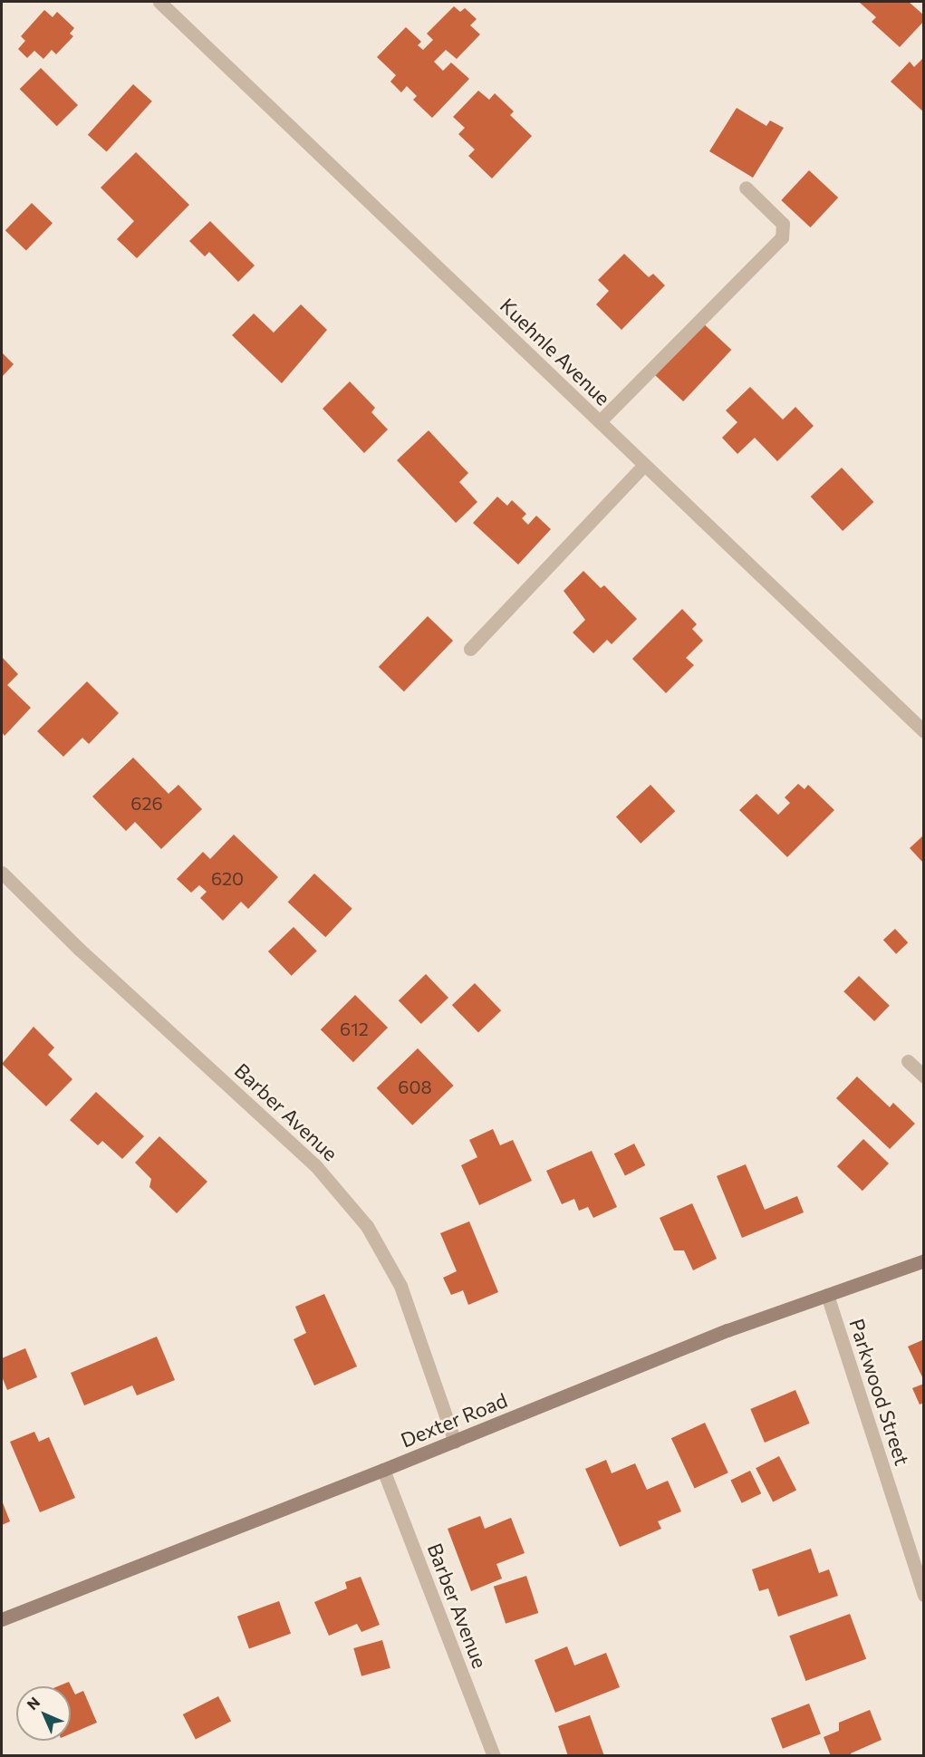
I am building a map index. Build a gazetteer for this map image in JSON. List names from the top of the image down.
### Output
{
  "streets": {
    "main road": ["Dexter Road"],
    "street": ["Kuehnle Avenue", "Barber Avenue", "Parkwood Street"]
  },
  "crossings": [
    ["Barber Avenue", "Dexter Road"],
    ["Parkwood Street", "Dexter Road"]
  ],
  "house_numbers": [
    "626",
    "620",
    "612",
    "608"
  ],
  "north": "top left"
}
